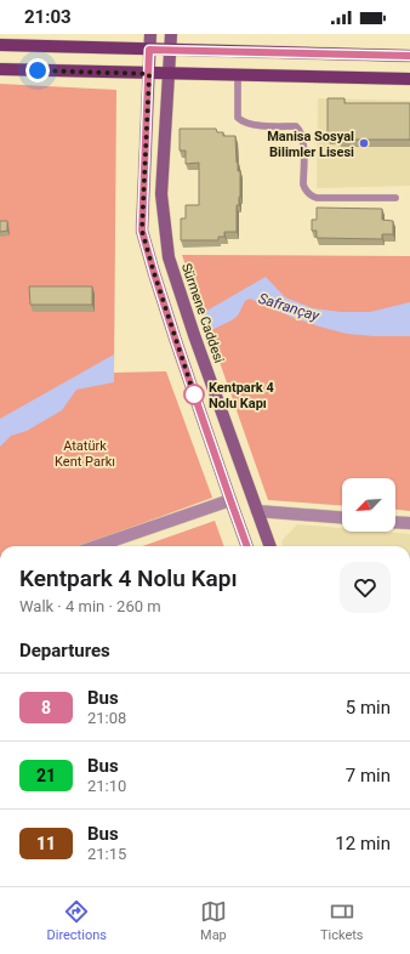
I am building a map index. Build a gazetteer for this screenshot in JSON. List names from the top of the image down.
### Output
{
  "streets": {
    "main road": ["Sürmene Caddesi"]
  },
  "water": ["Safrançay"],
  "parks": ["Atatürk Kent Parkı"],
  "places": ["Manisa Sosyal Bilimler Lisesi", "Kentpark 4 Nolu Kapı"],
  "lines": ["bus line 8"],
  "north": "bottom left",
  "page": {
    "status": "21:03",
    "heading": [
      ["Kentpark 4 Nolu Kapı", "Walk · 4 min · 260 m"],
      "Departures"
    ],
    "list": [
      {
        "mark": "8",
        "name": "Bus",
        "note": "21:08",
        "value": "5 min"
      },
      {
        "mark": "21",
        "name": "Bus",
        "note": "21:10",
        "value": "7 min"
      },
      {
        "mark": "11",
        "name": "Bus",
        "note": "21:15",
        "value": "12 min"
      }
    ],
    "tabs": ["Directions", "Map", "Tickets"]
  }
}
